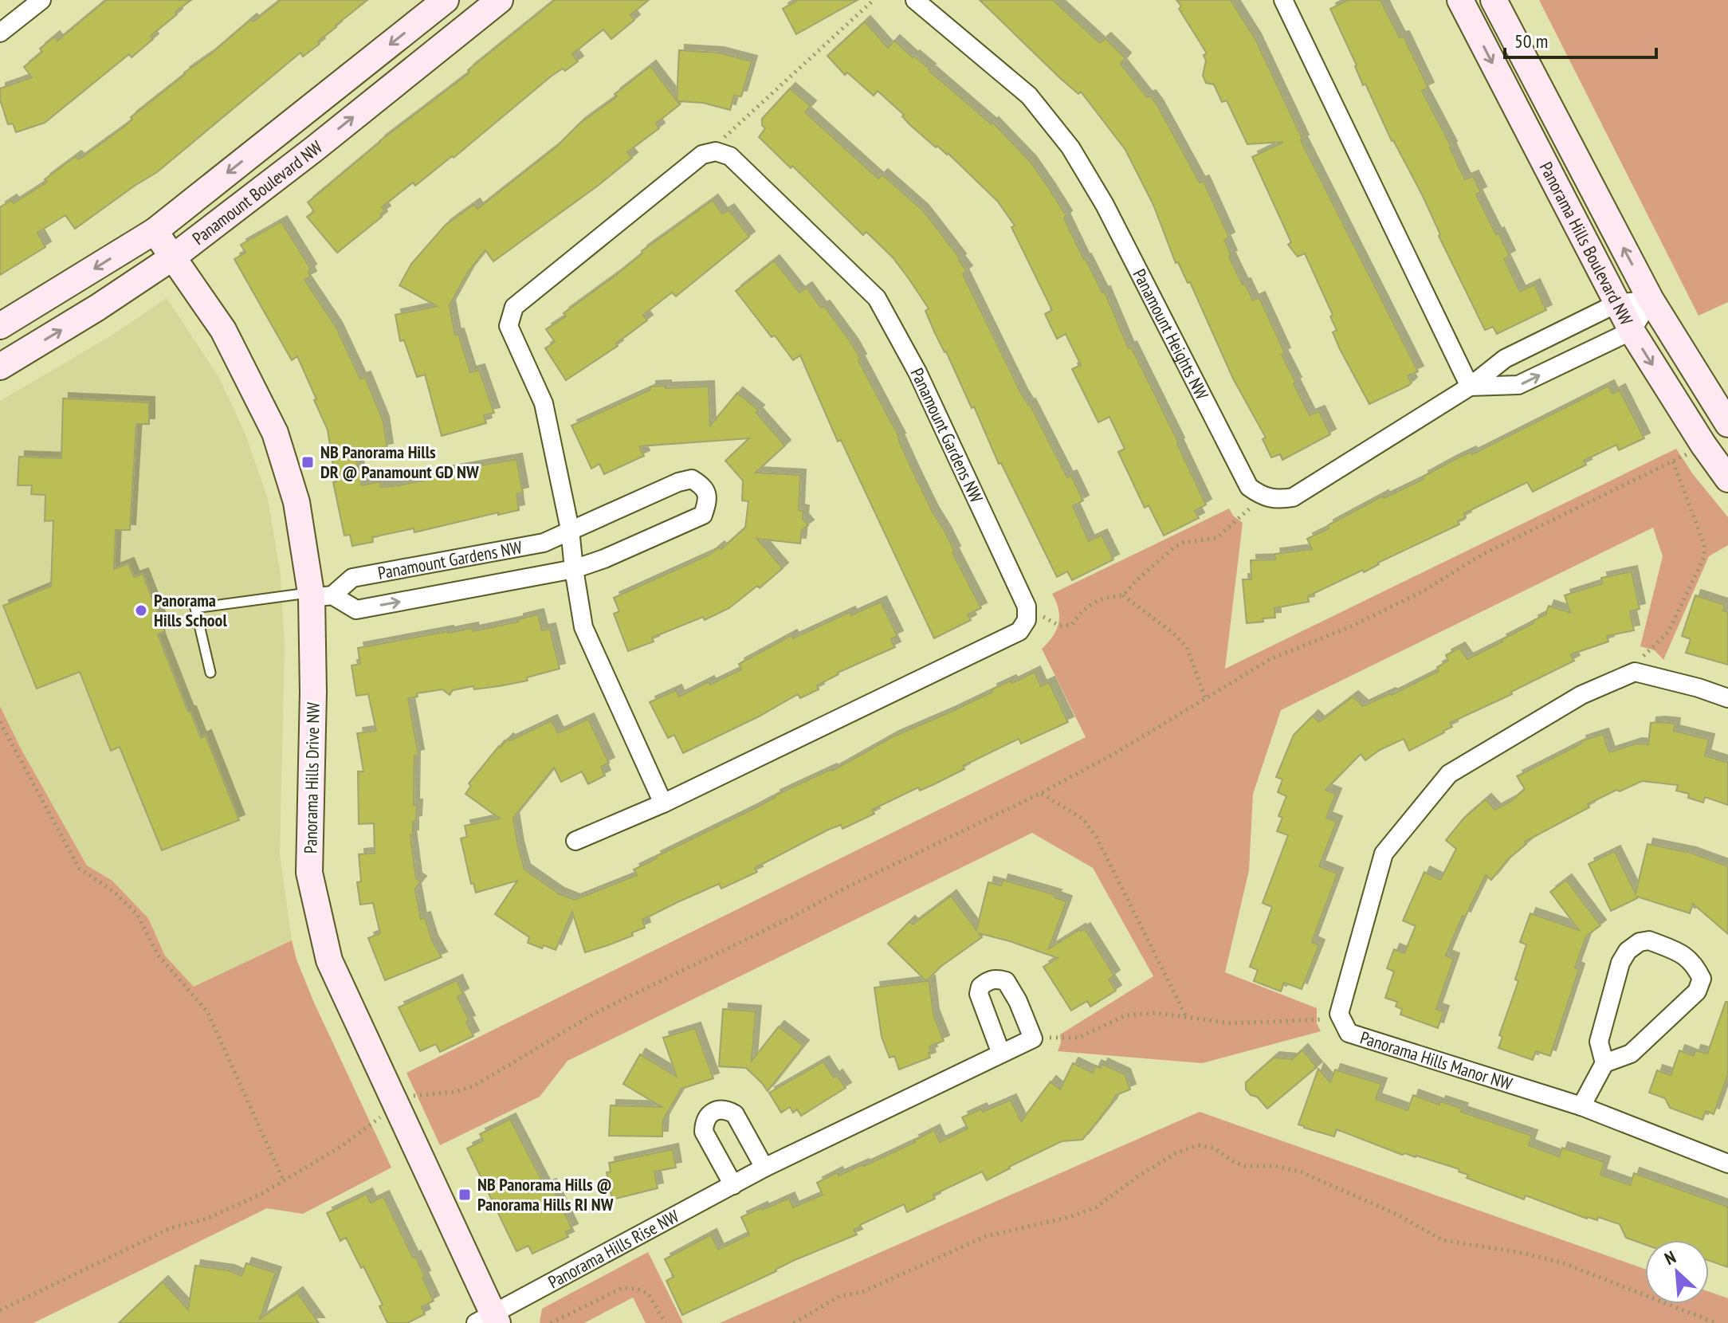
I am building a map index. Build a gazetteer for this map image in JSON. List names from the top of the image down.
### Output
{
  "streets": {
    "street": [
      "Panamount Boulevard NW",
      "Panorama Hills Boulevard NW",
      "Panamount Heights NW",
      "Panamount Gardens NW",
      "Panorama Hills Drive NW",
      "Panorama Hills Manor NW",
      "Panorama Hills Rise NW"
    ]
  },
  "crossings": [
    ["Panamount Boulevard NW", "Panorama Hills Drive NW"],
    ["Panamount Gardens NW", "Panorama Hills Drive NW"],
    ["Panorama Hills Drive NW", "Panorama Hills Rise NW"]
  ],
  "places": {
    "transit": ["NB Panorama Hills DR @ Panamount GD NW", "NB Panorama Hills @ Panorama Hills RI NW"],
    "other": ["Panorama Hills School"]
  },
  "scale_bar": "50 m",
  "north": "top left"
}
